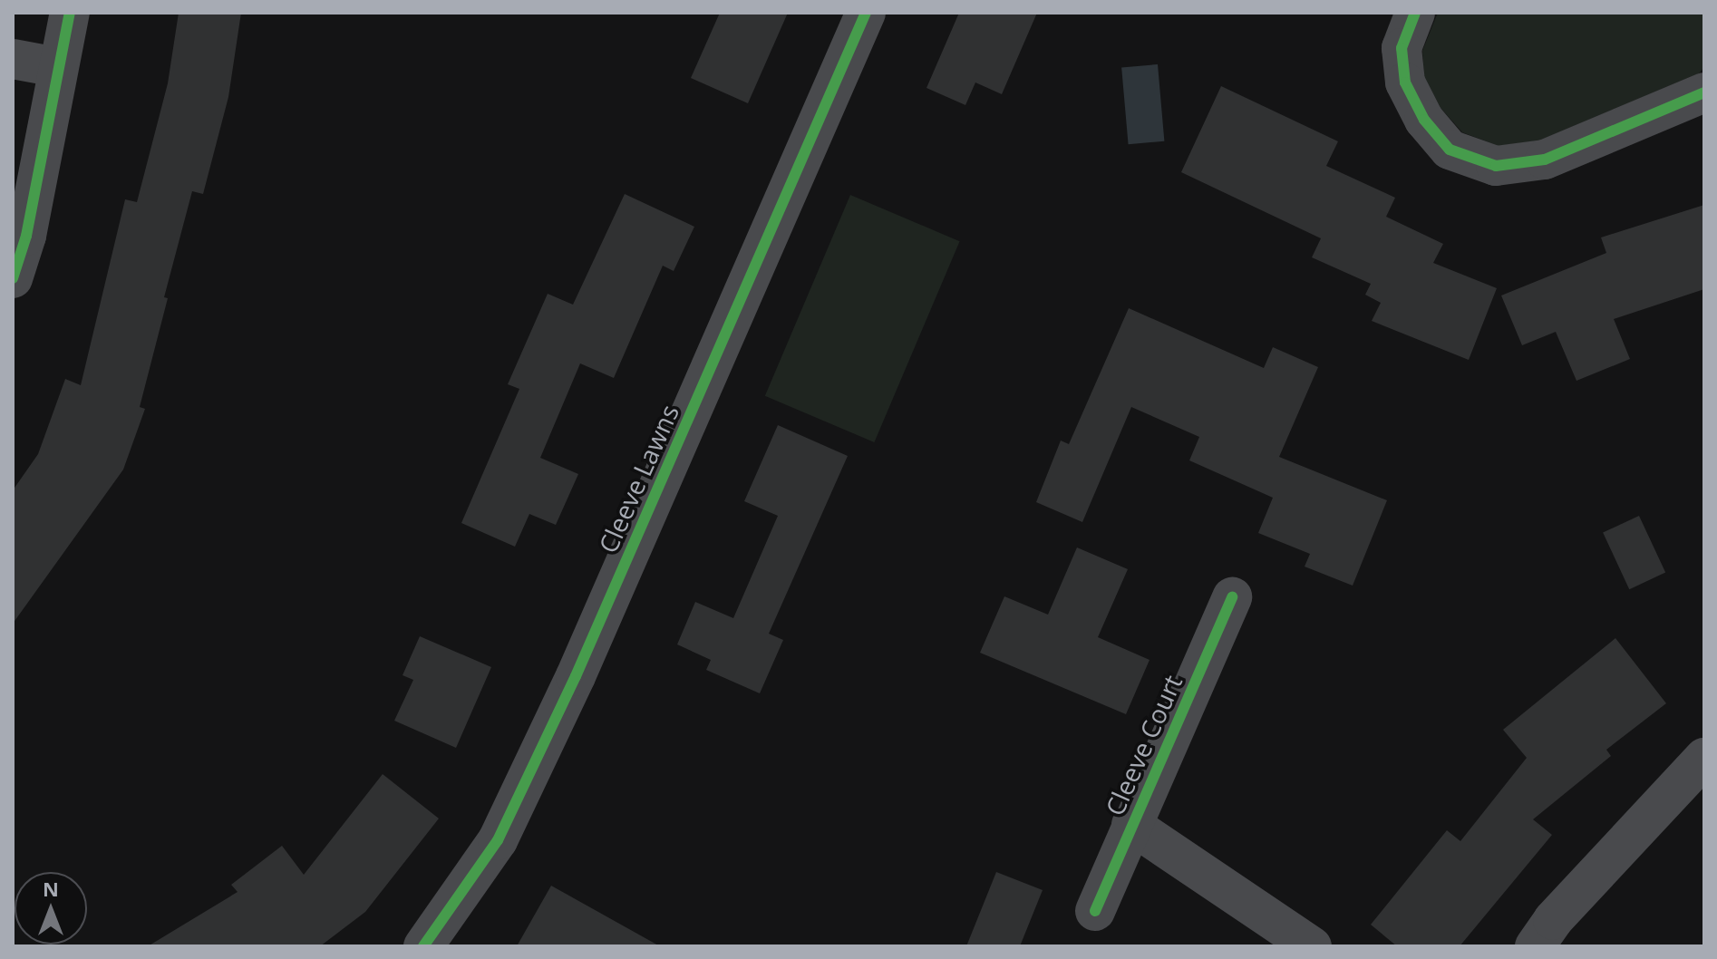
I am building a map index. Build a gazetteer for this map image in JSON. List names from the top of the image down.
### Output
{
  "streets": {
    "street": ["Cleeve Lawns", "Cleeve Court"]
  },
  "north": "top"
}
